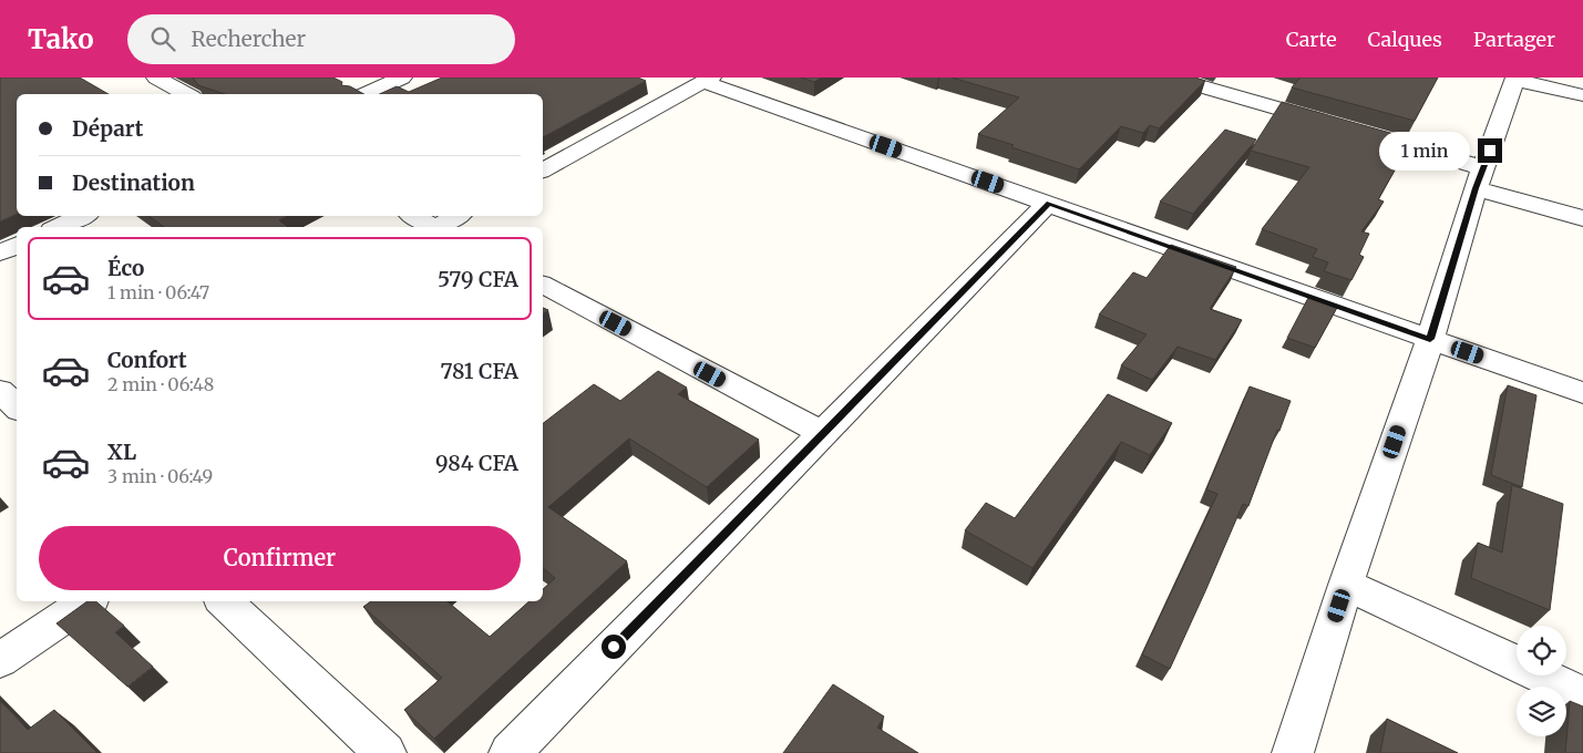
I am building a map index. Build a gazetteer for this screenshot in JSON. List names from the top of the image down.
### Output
{
  "page": {
    "header": "Tako",
    "search": "Rechercher",
    "nav": ["Carte", "Calques", "Partager"],
    "banner": ["Départ", "Destination"],
    "bubble": "1 min",
    "list": [
      {
        "name": "Éco",
        "note": "1 min · 06:47",
        "value": "579 CFA"
      },
      {
        "name": "Confort",
        "note": "2 min · 06:48",
        "value": "781 CFA"
      },
      {
        "name": "XL",
        "note": "3 min · 06:49",
        "value": "984 CFA"
      }
    ],
    "buttons": "Confirmer"
  }
}
